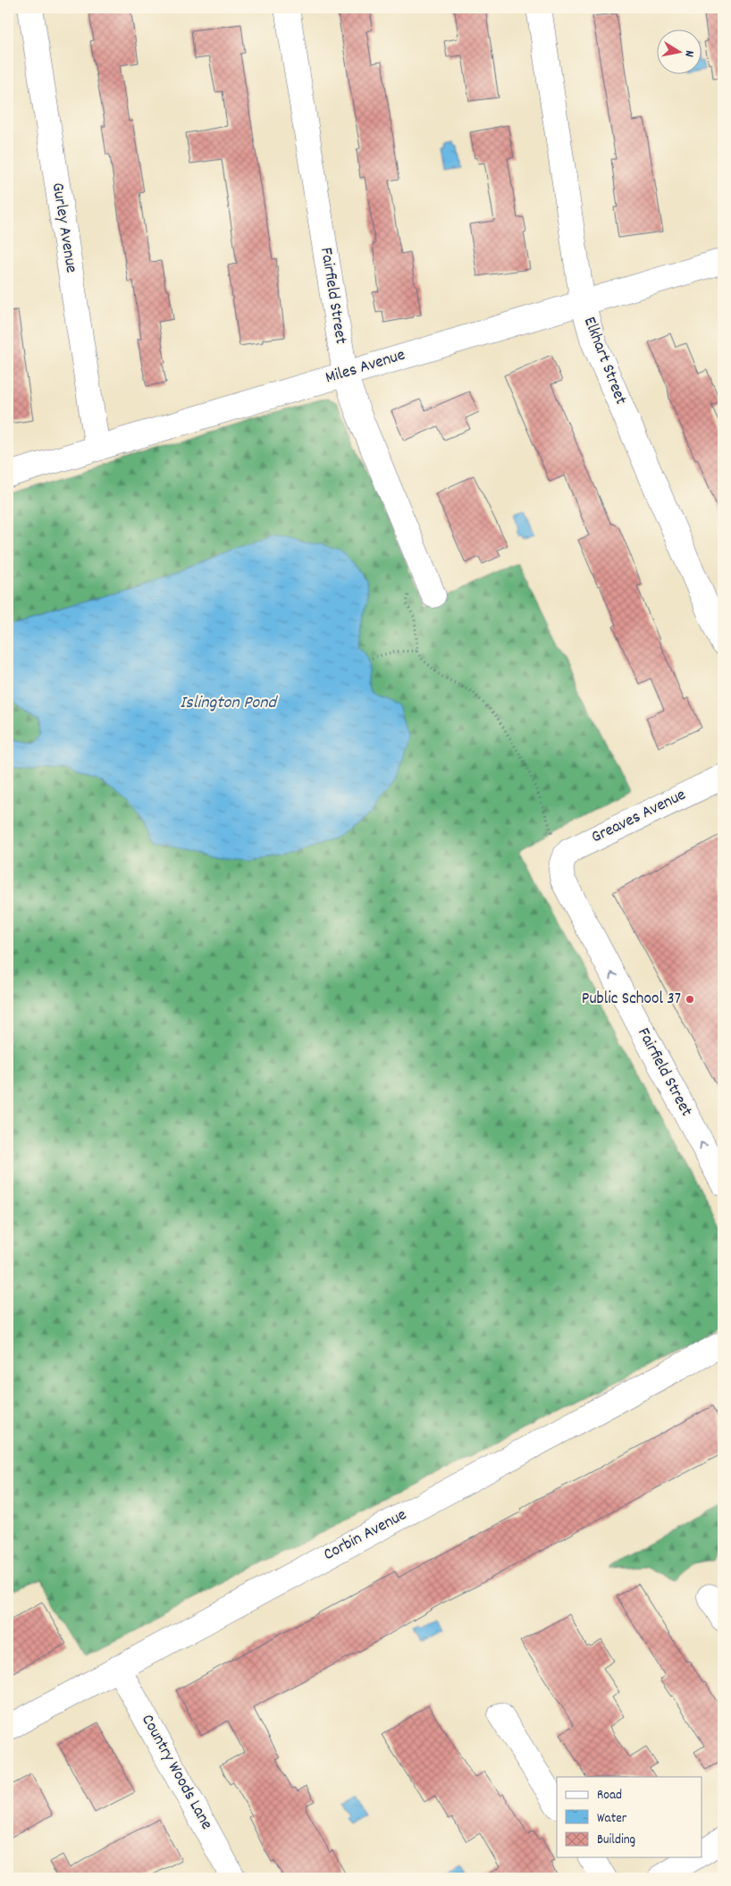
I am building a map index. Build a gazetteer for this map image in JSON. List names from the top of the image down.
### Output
{
  "streets": {
    "street": [
      "Gurley Avenue",
      "Fairfield Street",
      "Elkhart Street",
      "Miles Avenue",
      "Greaves Avenue",
      "Corbin Avenue",
      "Country Woods Lane"
    ]
  },
  "crossings": [
    ["Gurley Avenue", "Miles Avenue"],
    ["Fairfield Street", "Miles Avenue"],
    ["Fairfield Street", "Greaves Avenue"],
    ["Elkhart Street", "Miles Avenue"],
    ["Corbin Avenue", "Country Woods Lane"]
  ],
  "one_way": ["Fairfield Street"],
  "water": ["Islington Pond"],
  "places": ["Public School 37"],
  "legend": ["Road", "Water", "Building"],
  "north": "right"
}
